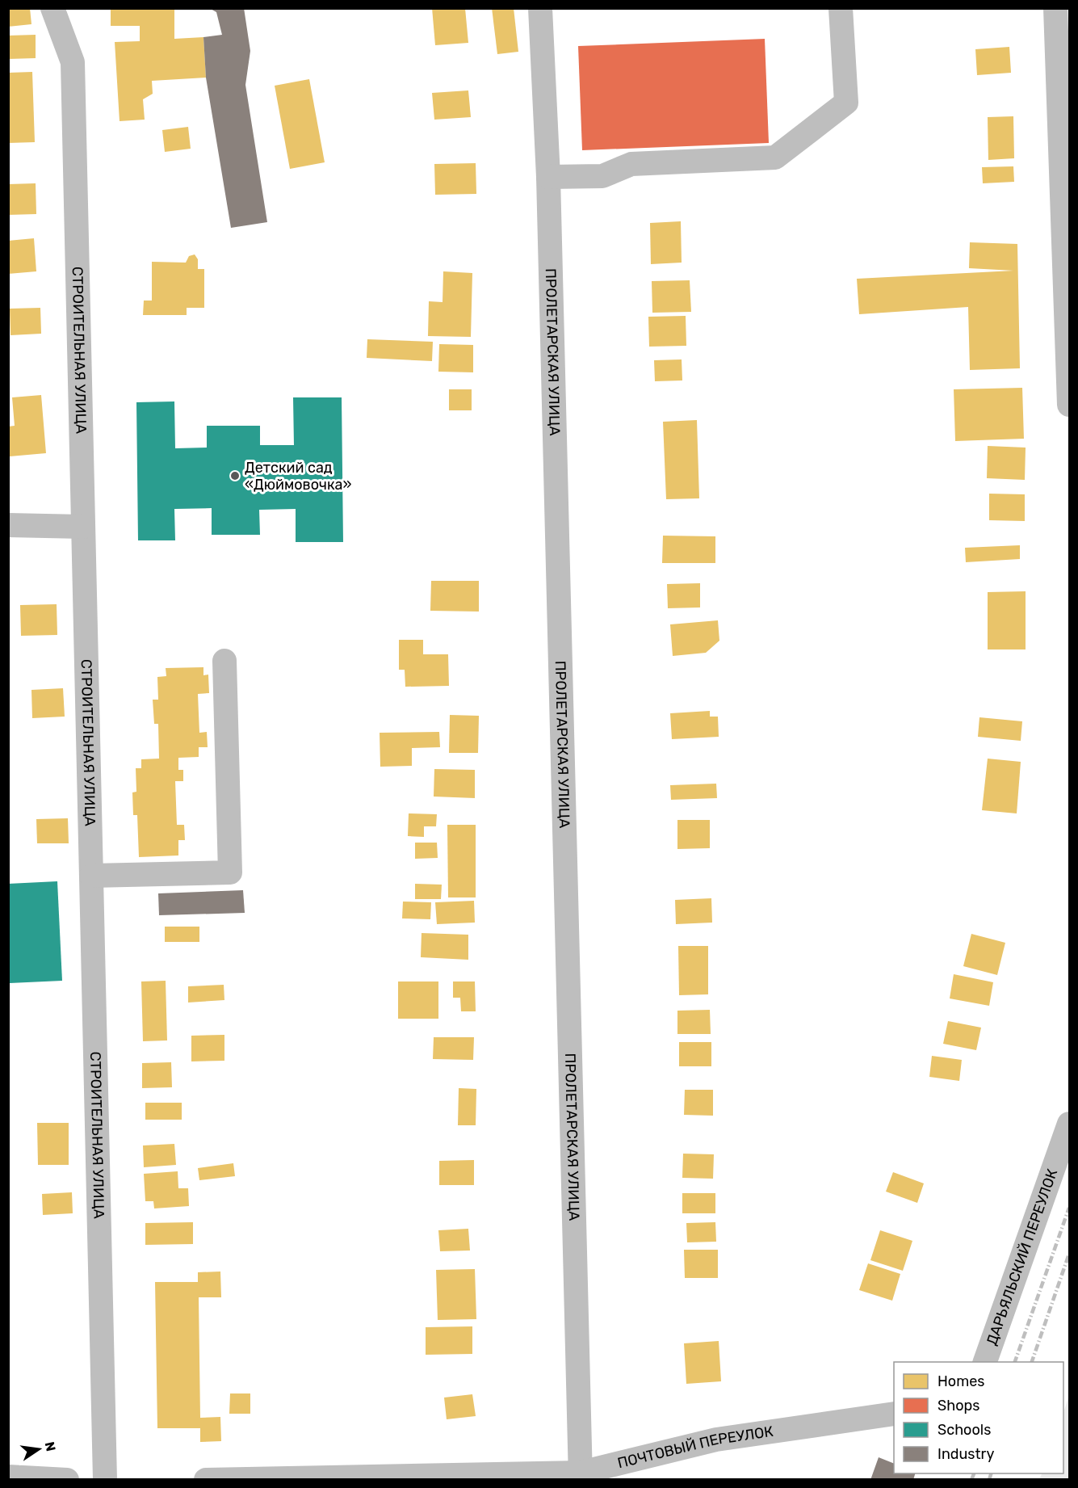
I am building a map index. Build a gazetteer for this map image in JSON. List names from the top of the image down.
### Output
{
  "streets": {
    "street": [
      "СТРОИТЕЛЬНАЯ УЛИЦА",
      "ПРОЛЕТАРСКАЯ УЛИЦА",
      "ДАРЬЯЛЬСКИЙ ПЕРЕУЛОК",
      "ПОЧТОВЫЙ ПЕРЕУЛОК"
    ]
  },
  "crossings": [
    ["ПРОЛЕТАРСКАЯ УЛИЦА", "ПОЧТОВЫЙ ПЕРЕУЛОК"]
  ],
  "places": ["Детский сад «Дюймовочка»"],
  "legend": [
    "Homes",
    "Shops",
    "Schools",
    "Industry"
  ],
  "north": "right"
}
